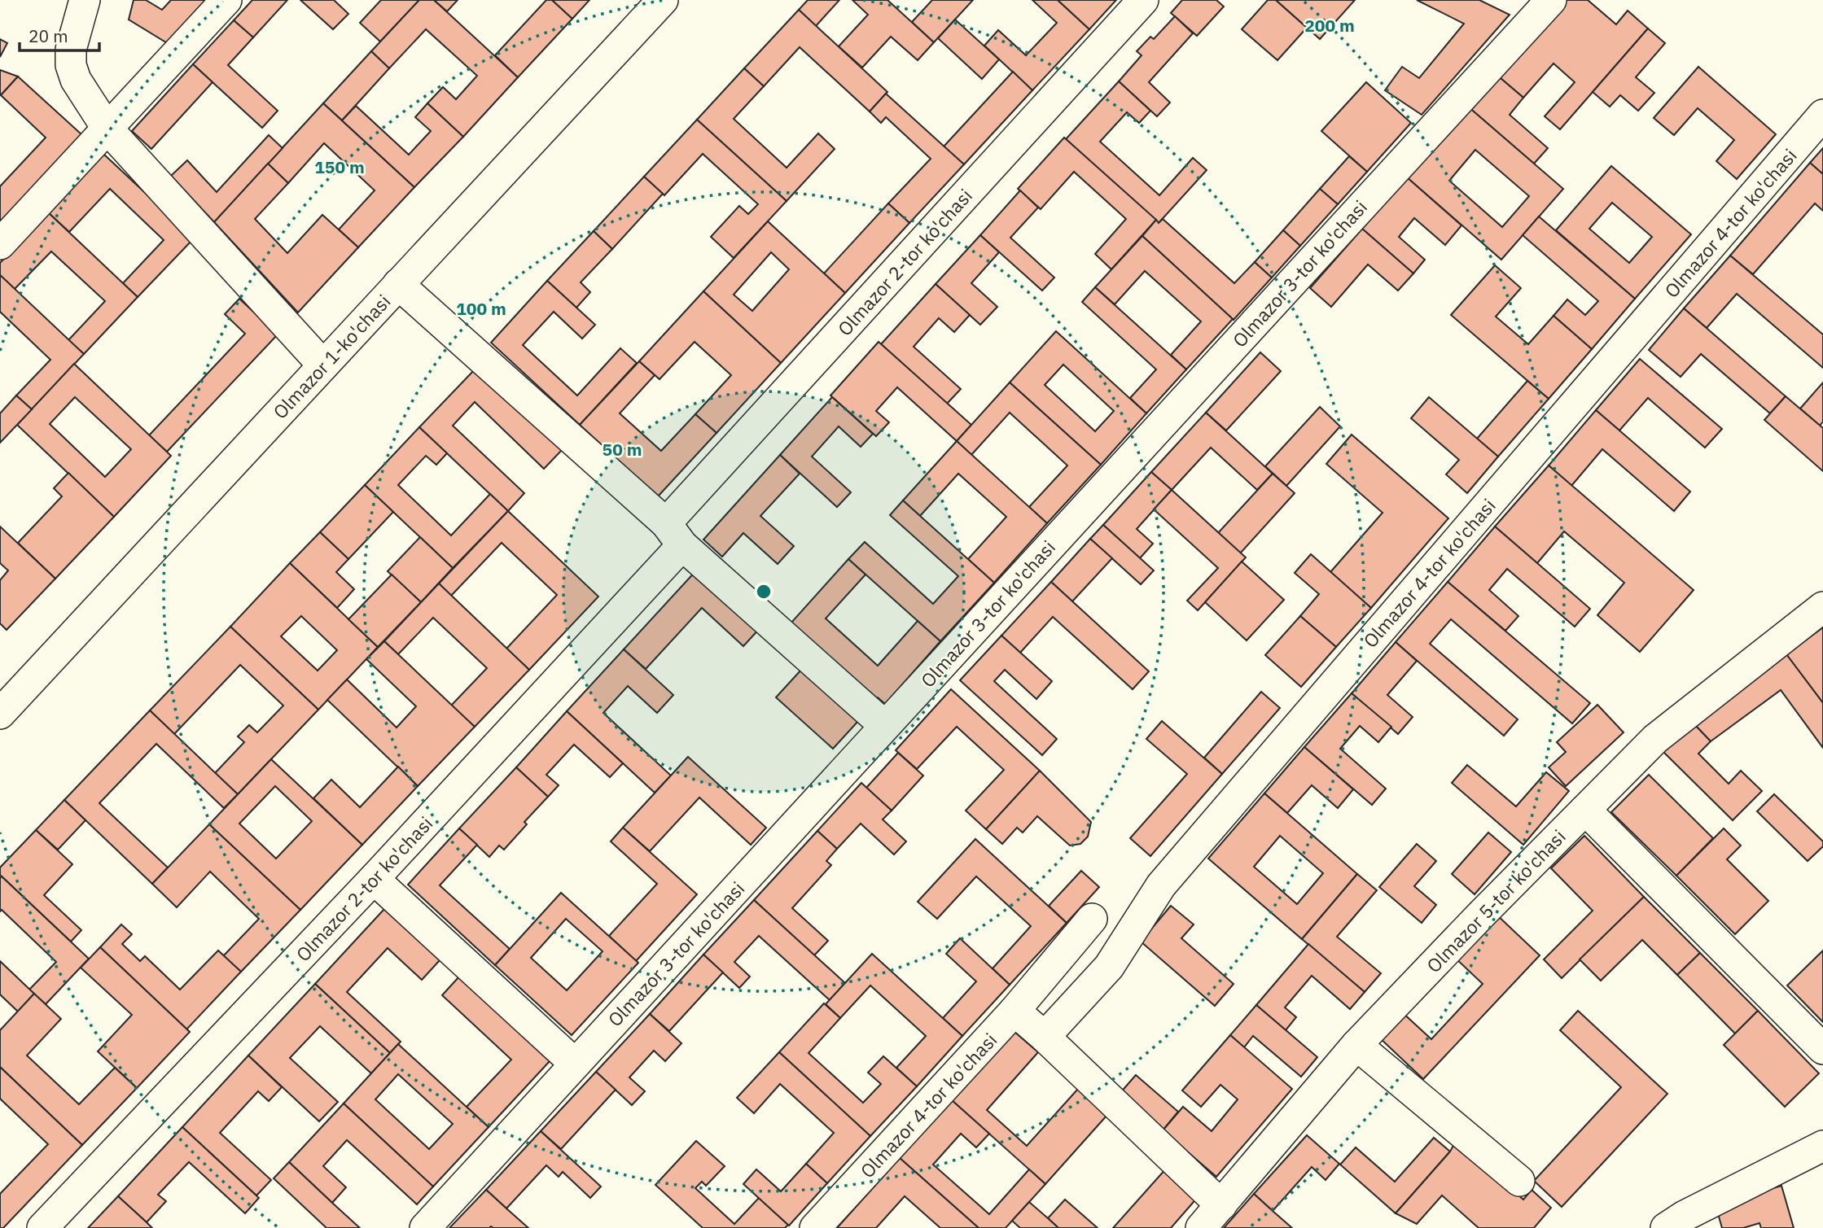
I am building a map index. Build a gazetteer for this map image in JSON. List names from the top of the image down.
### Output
{
  "streets": {
    "street": [
      "Olmazor 4-tor ko'chasi",
      "Olmazor 2-tor ko'chasi",
      "Olmazor 3-tor ko'chasi",
      "Olmazor 1-ko'chasi",
      "Olmazor 5-tor ko'chasi"
    ]
  },
  "scale_bar": "20 m",
  "rings": [
    "200 m",
    "150 m",
    "100 m",
    "50 m"
  ]
}
